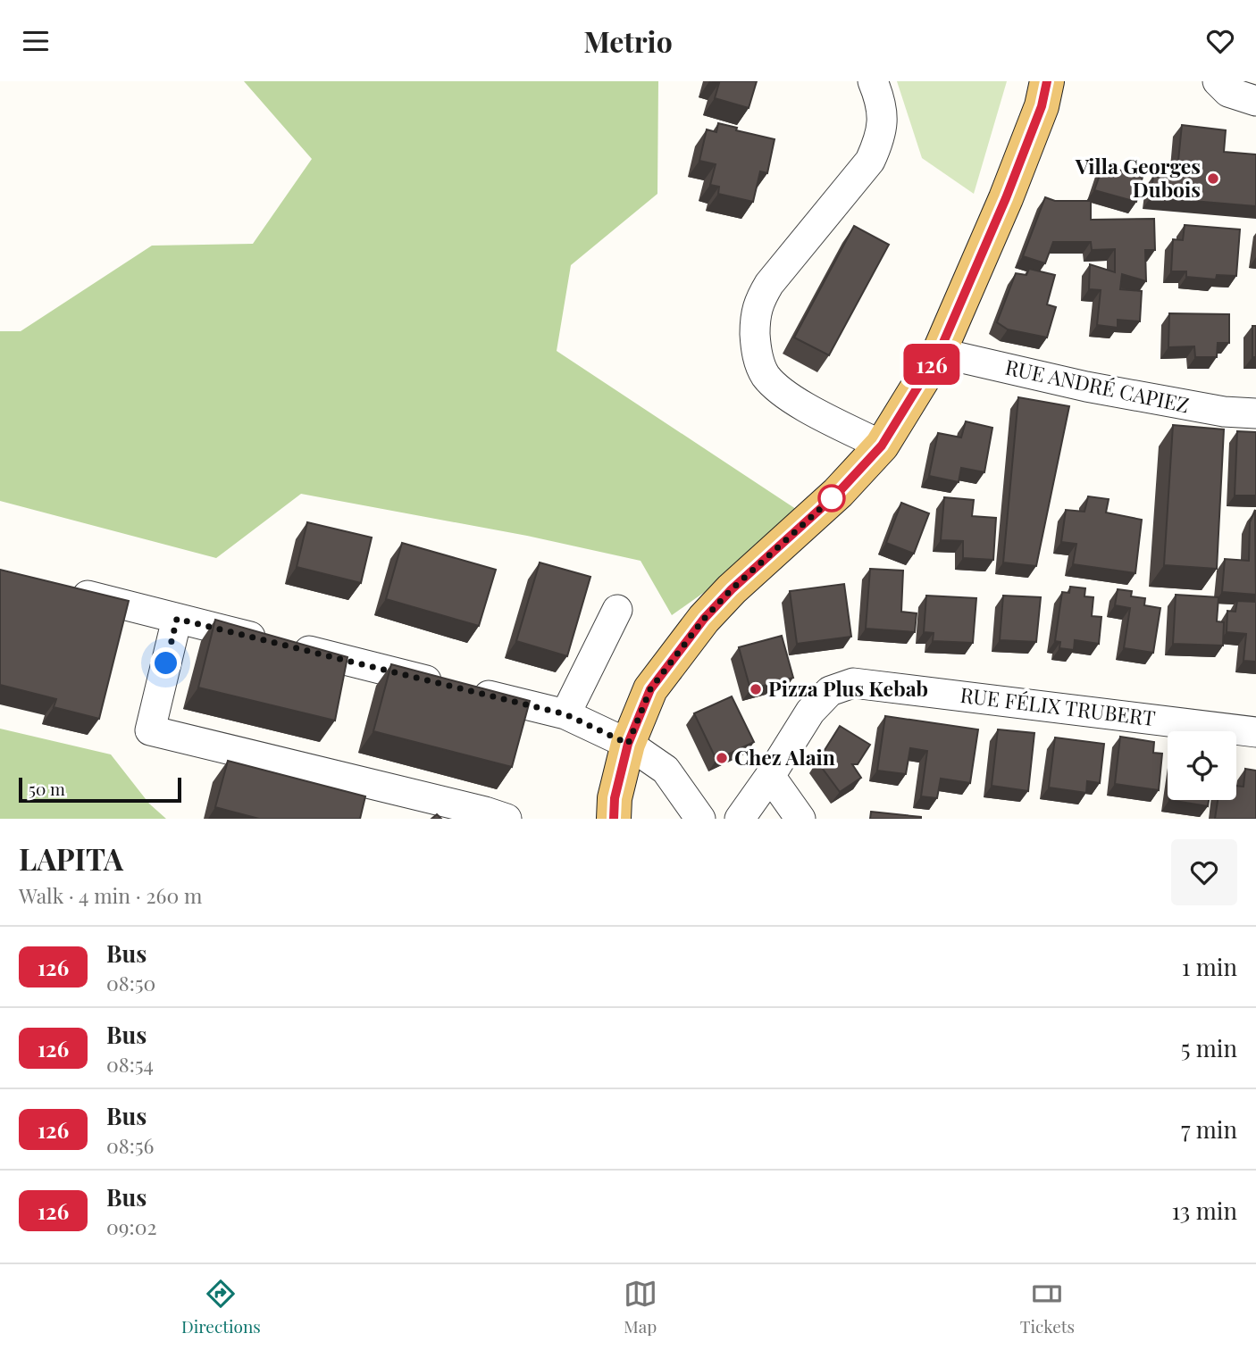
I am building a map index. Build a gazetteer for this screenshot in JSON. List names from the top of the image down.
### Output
{
  "streets": {
    "street": ["RUE ANDRÉ CAPIEZ", "RUE FÉLIX TRUBERT"]
  },
  "places": ["Villa Georges Dubois", "Pizza Plus Kebab", "Chez Alain"],
  "lines": ["bus line 126"],
  "scale_bar": "50 m",
  "page": {
    "header": "Metrio",
    "on_map": "126",
    "scale": "50 m",
    "heading": ["LAPITA", "Walk · 4 min · 260 m"],
    "list": [
      {
        "mark": "126",
        "name": "Bus",
        "note": "08:50",
        "value": "1 min"
      },
      {
        "mark": "126",
        "name": "Bus",
        "note": "08:54",
        "value": "5 min"
      },
      {
        "mark": "126",
        "name": "Bus",
        "note": "08:56",
        "value": "7 min"
      },
      {
        "mark": "126",
        "name": "Bus",
        "note": "09:02",
        "value": "13 min"
      }
    ],
    "tabs": ["Directions", "Map", "Tickets"]
  }
}
